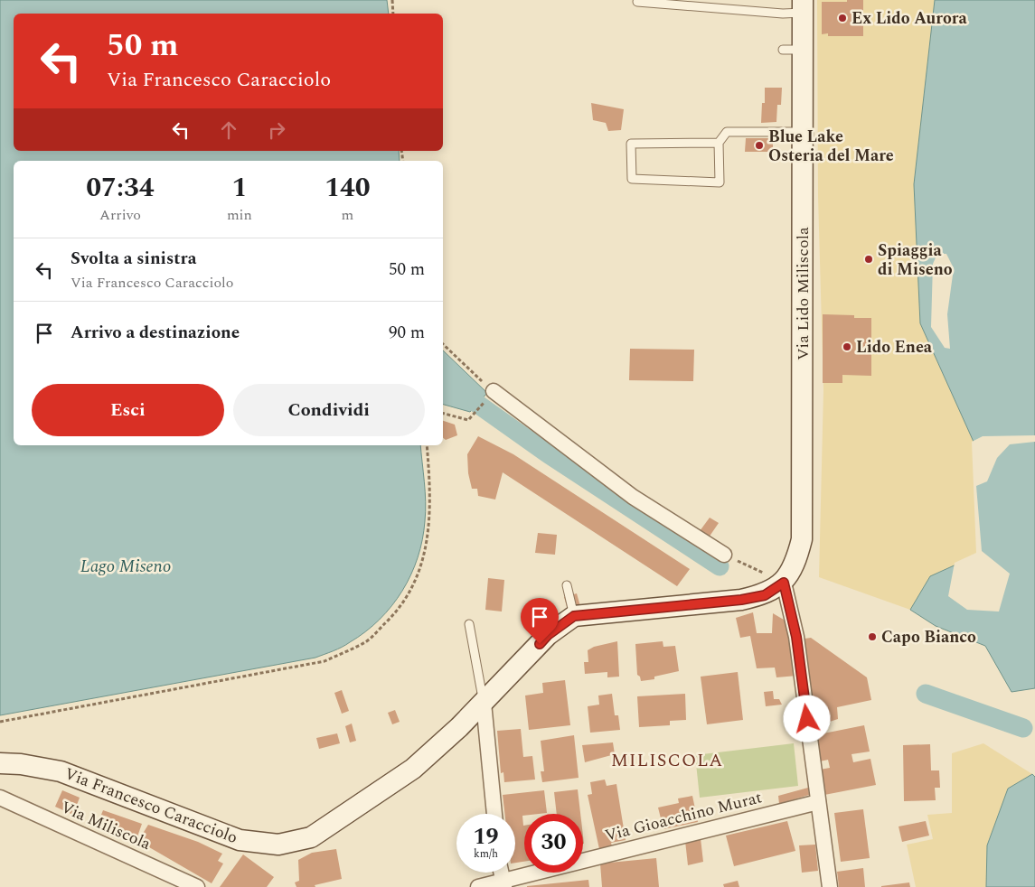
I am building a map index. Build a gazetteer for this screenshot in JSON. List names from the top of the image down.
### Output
{
  "streets": {
    "main road": ["Via Lido Miliscola", "Via Francesco Caracciolo"],
    "street": ["Via Gioacchino Murat", "Via Miliscola"]
  },
  "districts": ["MILISCOLA"],
  "water": ["Lago Miseno"],
  "places": [
    "Ex Lido Aurora",
    "Blue Lake Osteria del Mare",
    "Spiaggia di Miseno",
    "Lido Enea",
    "Capo Bianco"
  ],
  "page": {
    "turn": ["50 m", "Via Francesco Caracciolo"],
    "eta": [
      "07:34",
      "Arrivo",
      "1",
      "min",
      "140",
      "m"
    ],
    "list": [
      {
        "name": "Svolta a sinistra",
        "note": "Via Francesco Caracciolo",
        "value": "50 m"
      },
      {
        "name": "Arrivo a destinazione",
        "value": "90 m"
      }
    ],
    "buttons": ["Esci", "Condividi"],
    "speed": "19 km/h",
    "limit": "30"
  }
}
